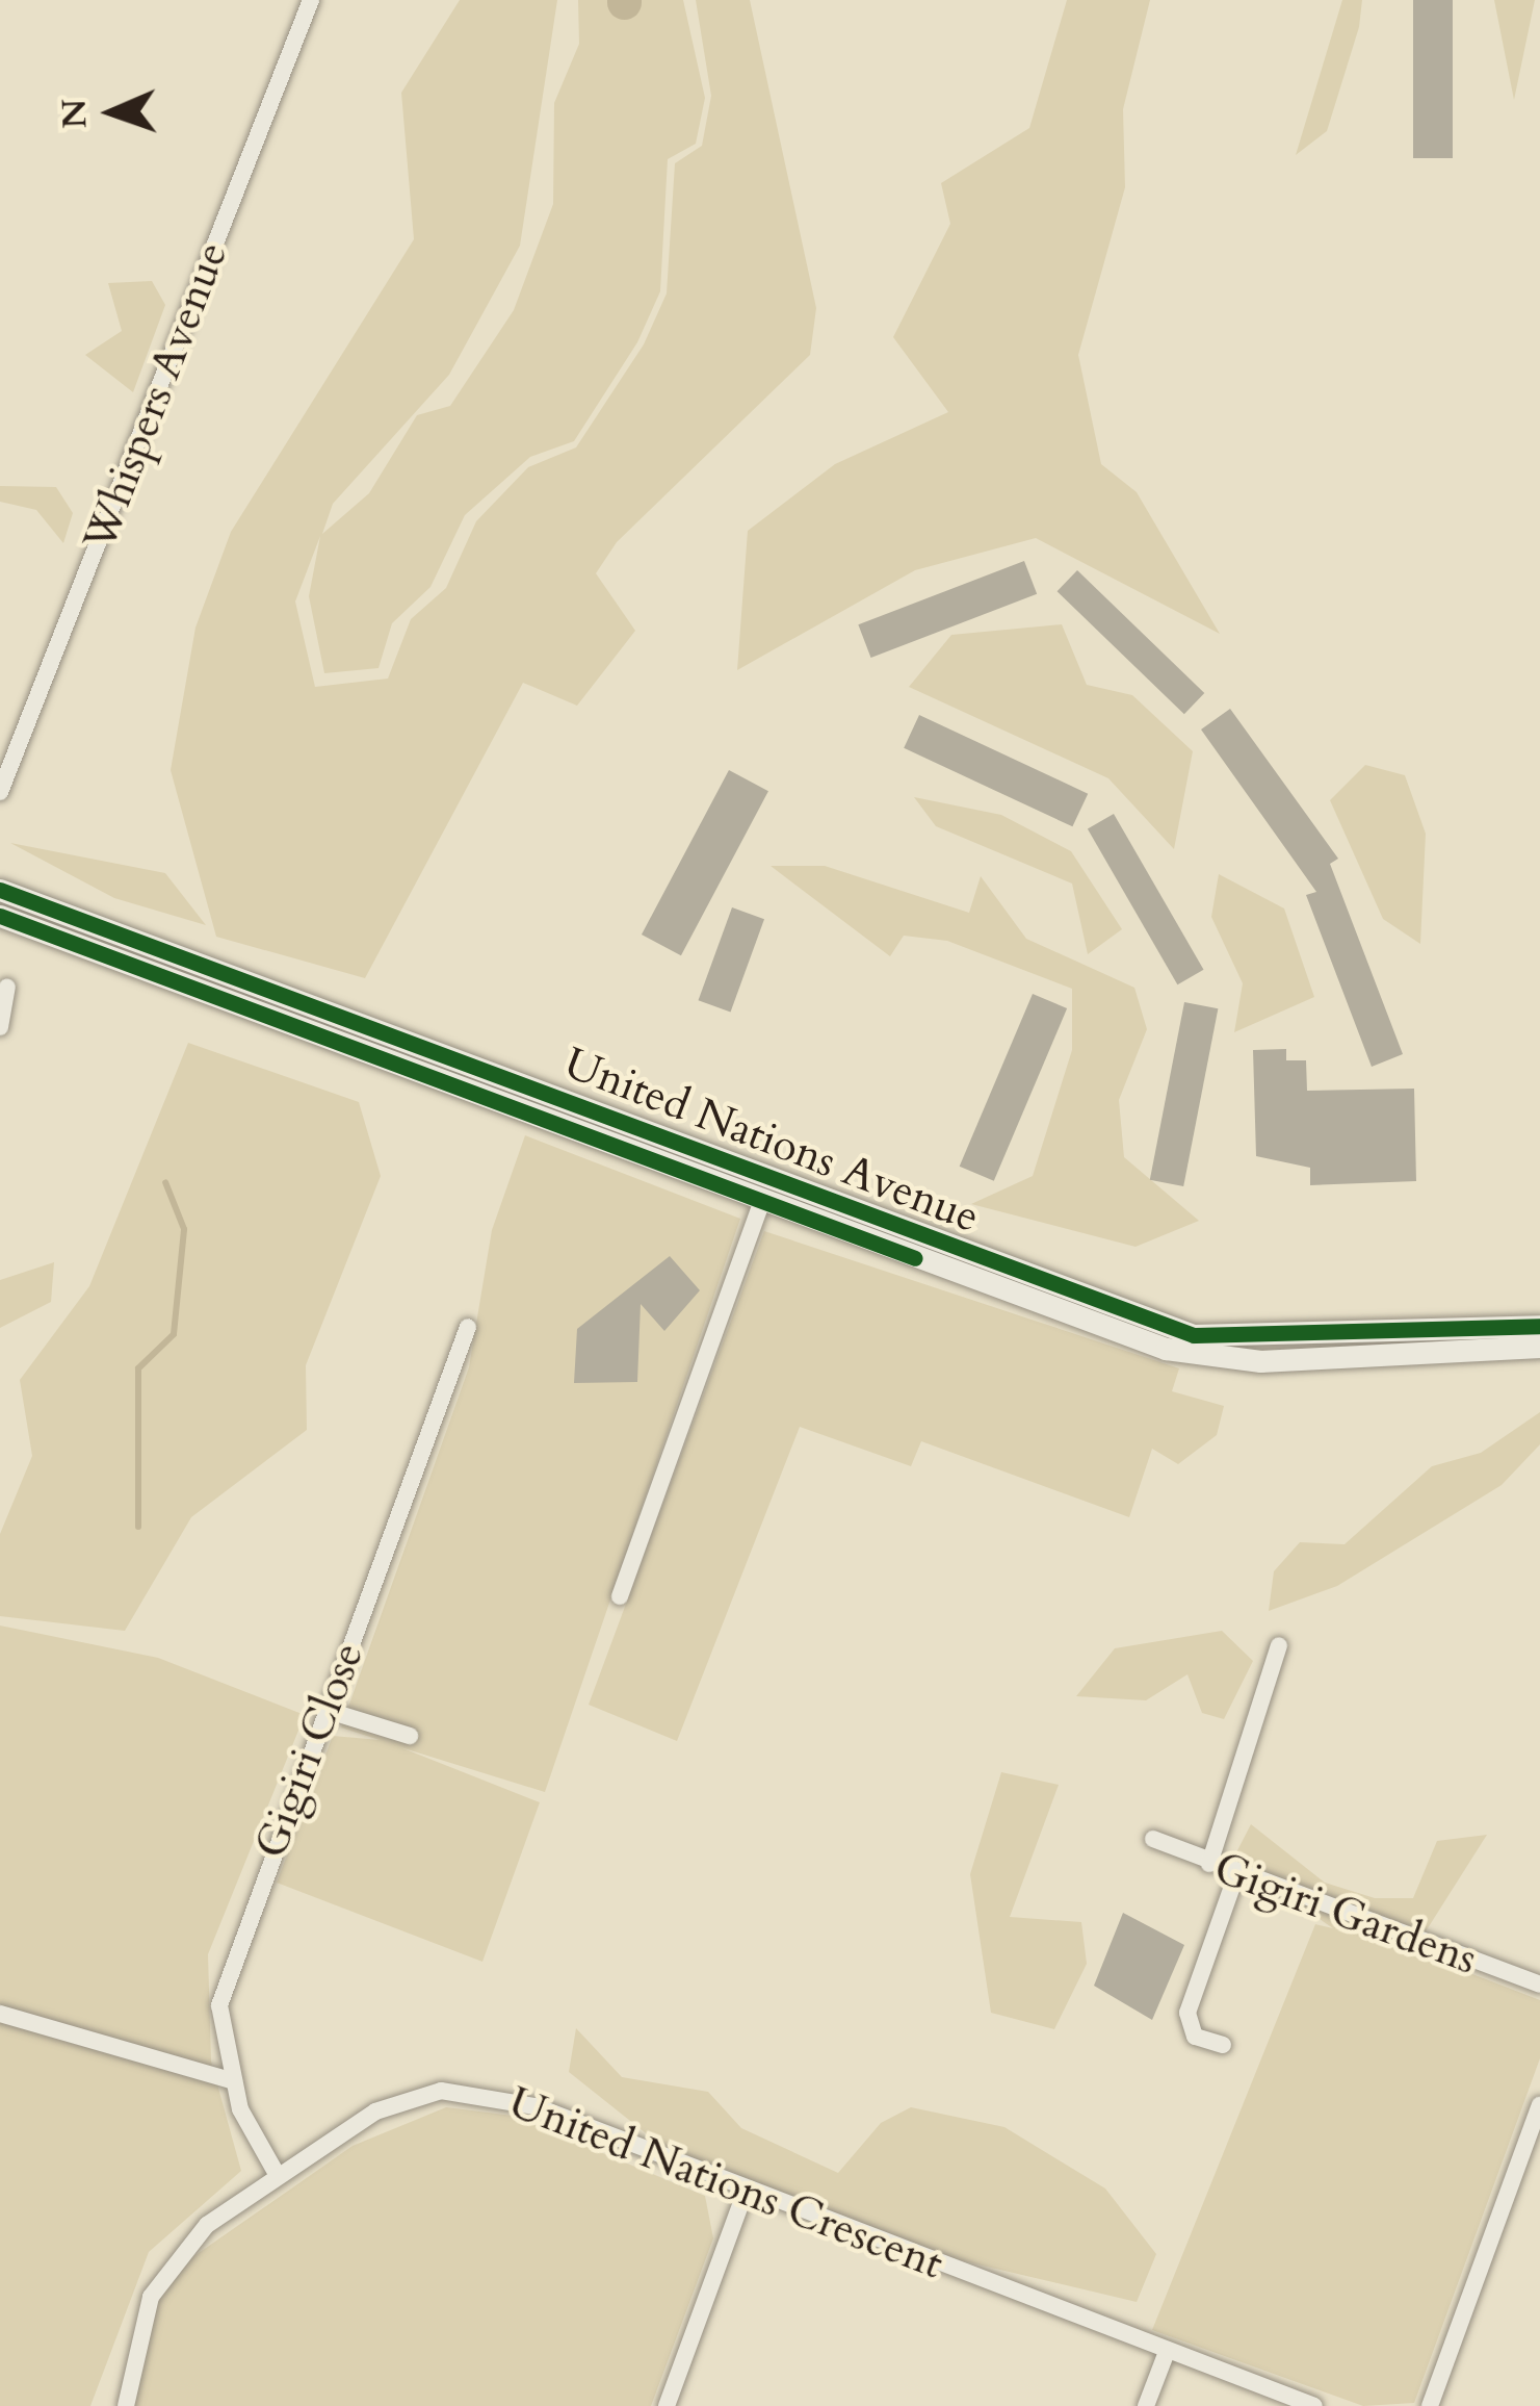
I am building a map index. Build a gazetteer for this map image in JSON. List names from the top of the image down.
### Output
{
  "streets": {
    "street": [
      "Whispers Avenue",
      "United Nations Avenue",
      "Gigiri Close",
      "Gigiri Gardens",
      "United Nations Crescent"
    ]
  },
  "crossings": [
    ["Gigiri Close", "United Nations Crescent"]
  ],
  "north": "left"
}
